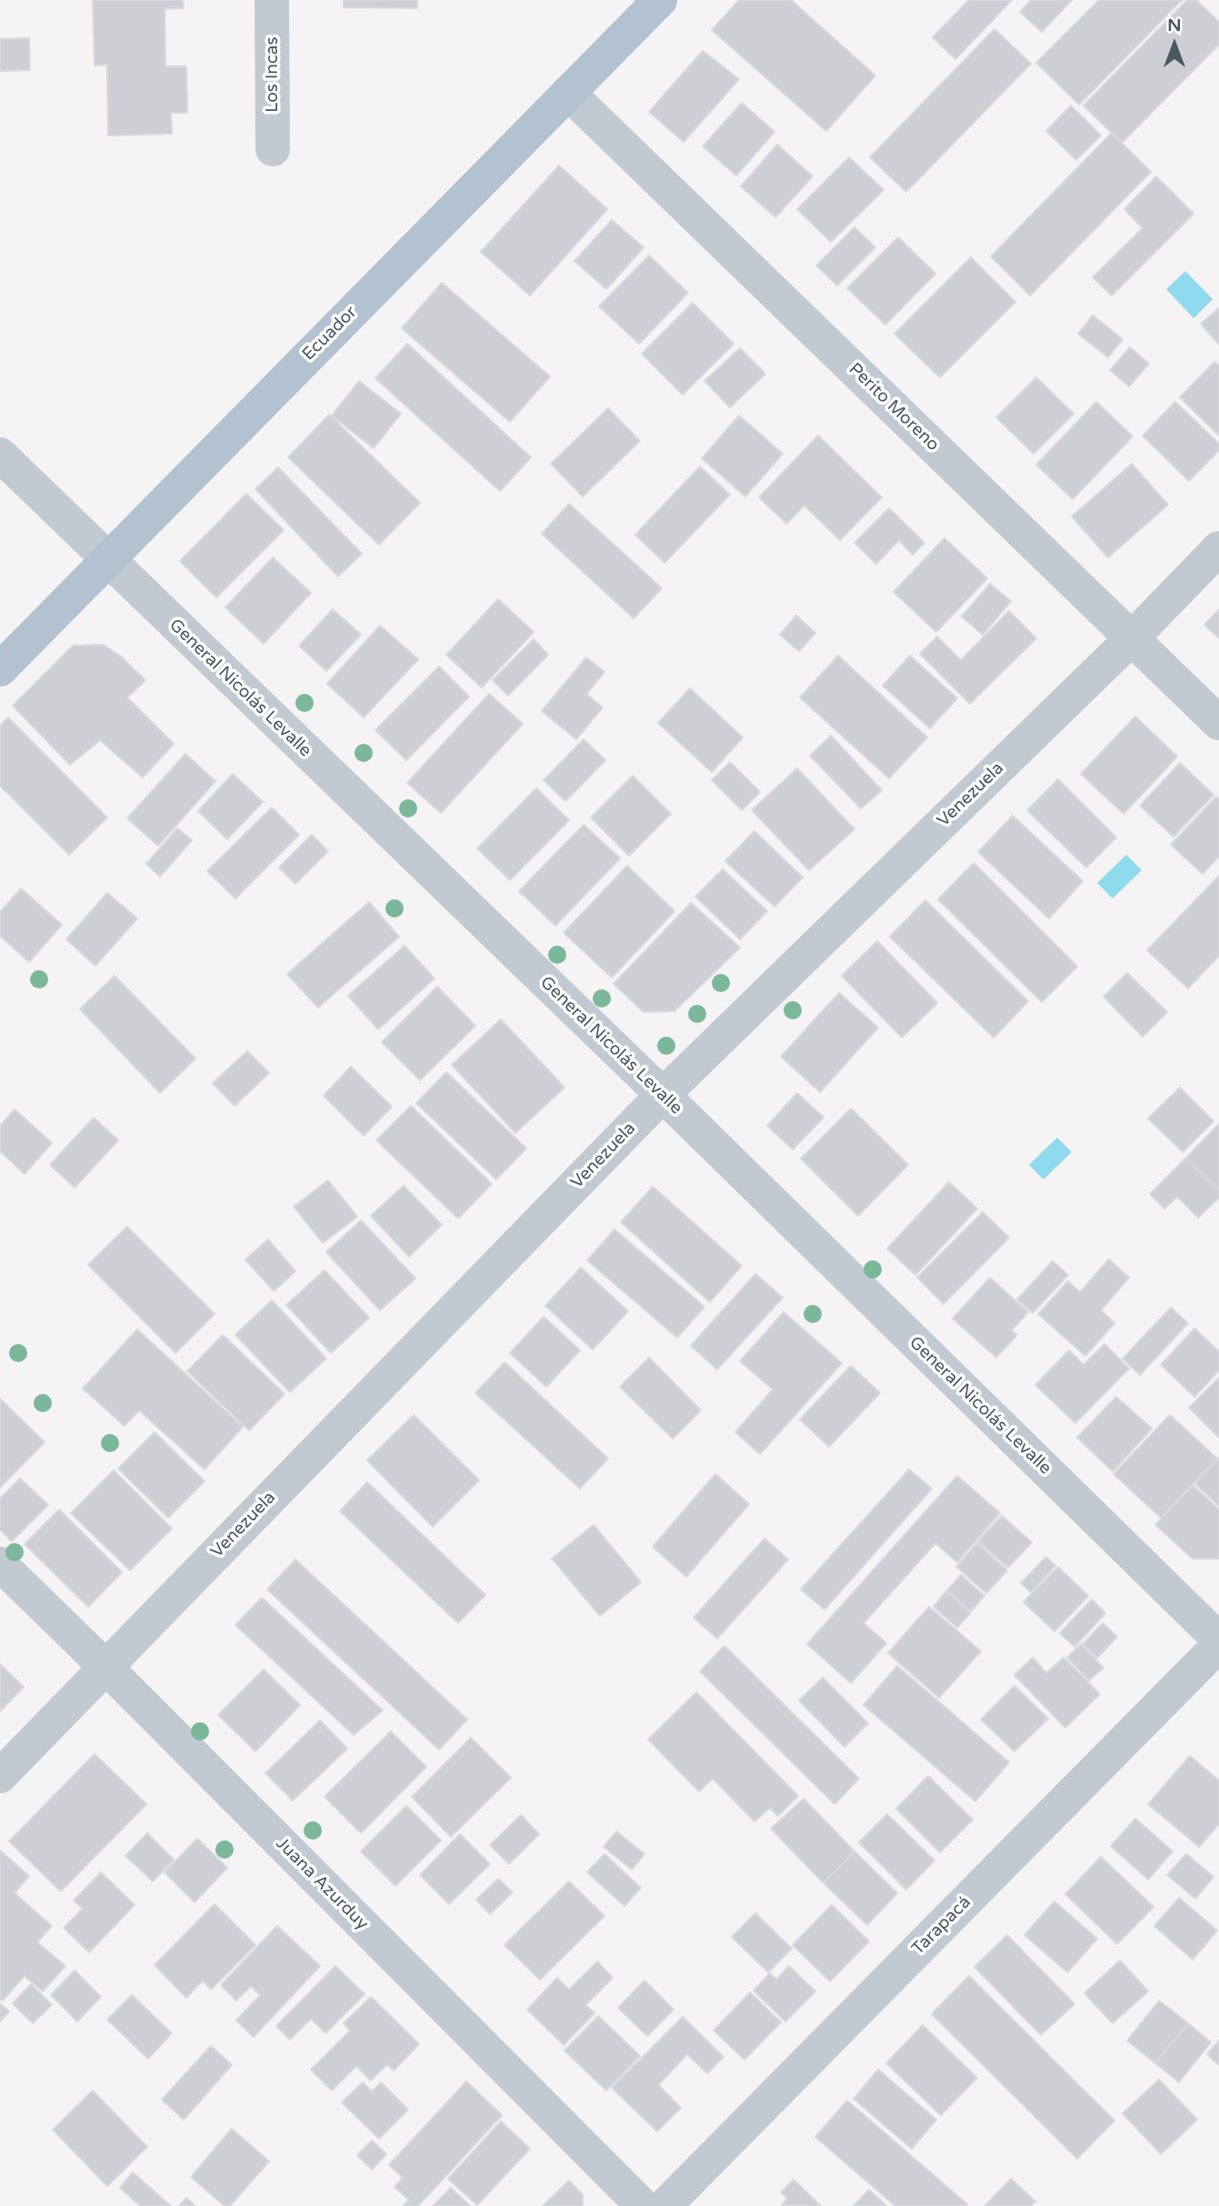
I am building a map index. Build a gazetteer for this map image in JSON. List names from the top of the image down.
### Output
{
  "streets": {
    "main road": ["Ecuador"],
    "street": [
      "Los Incas",
      "Perito Moreno",
      "General Nicolás Levalle",
      "Venezuela",
      "Juana Azurduy",
      "Tarapacá"
    ]
  },
  "crossings": [
    ["Ecuador", "Perito Moreno"],
    ["Ecuador", "General Nicolás Levalle"],
    ["Perito Moreno", "Venezuela"],
    ["General Nicolás Levalle", "Venezuela"],
    ["Venezuela", "Juana Azurduy"]
  ],
  "north": "top"
}
